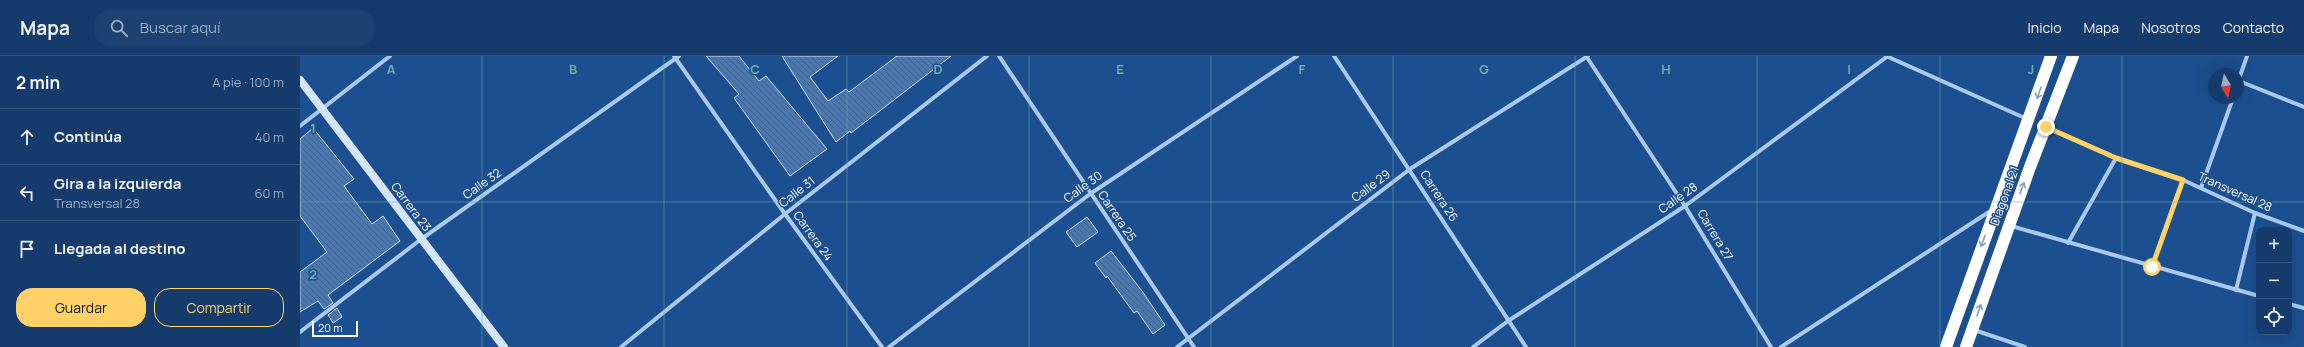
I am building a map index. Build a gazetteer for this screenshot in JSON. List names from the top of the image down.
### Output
{
  "streets": {
    "highway": ["Diagonal 21"],
    "street": [
      "Calle 32",
      "Calle 29",
      "Calle 30",
      "Calle 31",
      "Transversal 28",
      "Carrera 26",
      "Calle 28",
      "Carrera 23",
      "Carrera 25",
      "Carrera 27",
      "Carrera 24"
    ]
  },
  "crossings": [
    ["Calle 32", "Carrera 23"],
    ["Calle 32", "Carrera 24"],
    ["Calle 29", "Carrera 26"],
    ["Calle 29", "Carrera 25"],
    ["Calle 29", "Carrera 27"],
    ["Calle 30", "Carrera 25"],
    ["Calle 31", "Carrera 24"],
    ["Transversal 28", "Diagonal 21"],
    ["Carrera 26", "Calle 28"],
    ["Calle 28", "Carrera 27"]
  ],
  "scale_bar": "20 m",
  "north": "bottom",
  "page": {
    "header": "Mapa",
    "search": "Buscar aquí",
    "nav": [
      "Inicio",
      "Mapa",
      "Nosotros",
      "Contacto"
    ],
    "heading": ["2 min", "A pie · 100 m"],
    "list": [
      ["Continúa", "40 m"],
      ["Gira a la izquierda", "Transversal 28", "60 m"],
      "Llegada al destino"
    ],
    "map_buttons": ["+", "−"],
    "buttons": ["Guardar", "Compartir"],
    "scale": "20 m"
  },
  "grid": {
    "columns": [
      "A",
      "B",
      "C",
      "D",
      "E",
      "F",
      "G",
      "H",
      "I",
      "J"
    ],
    "rows": ["1", "2"]
  }
}
